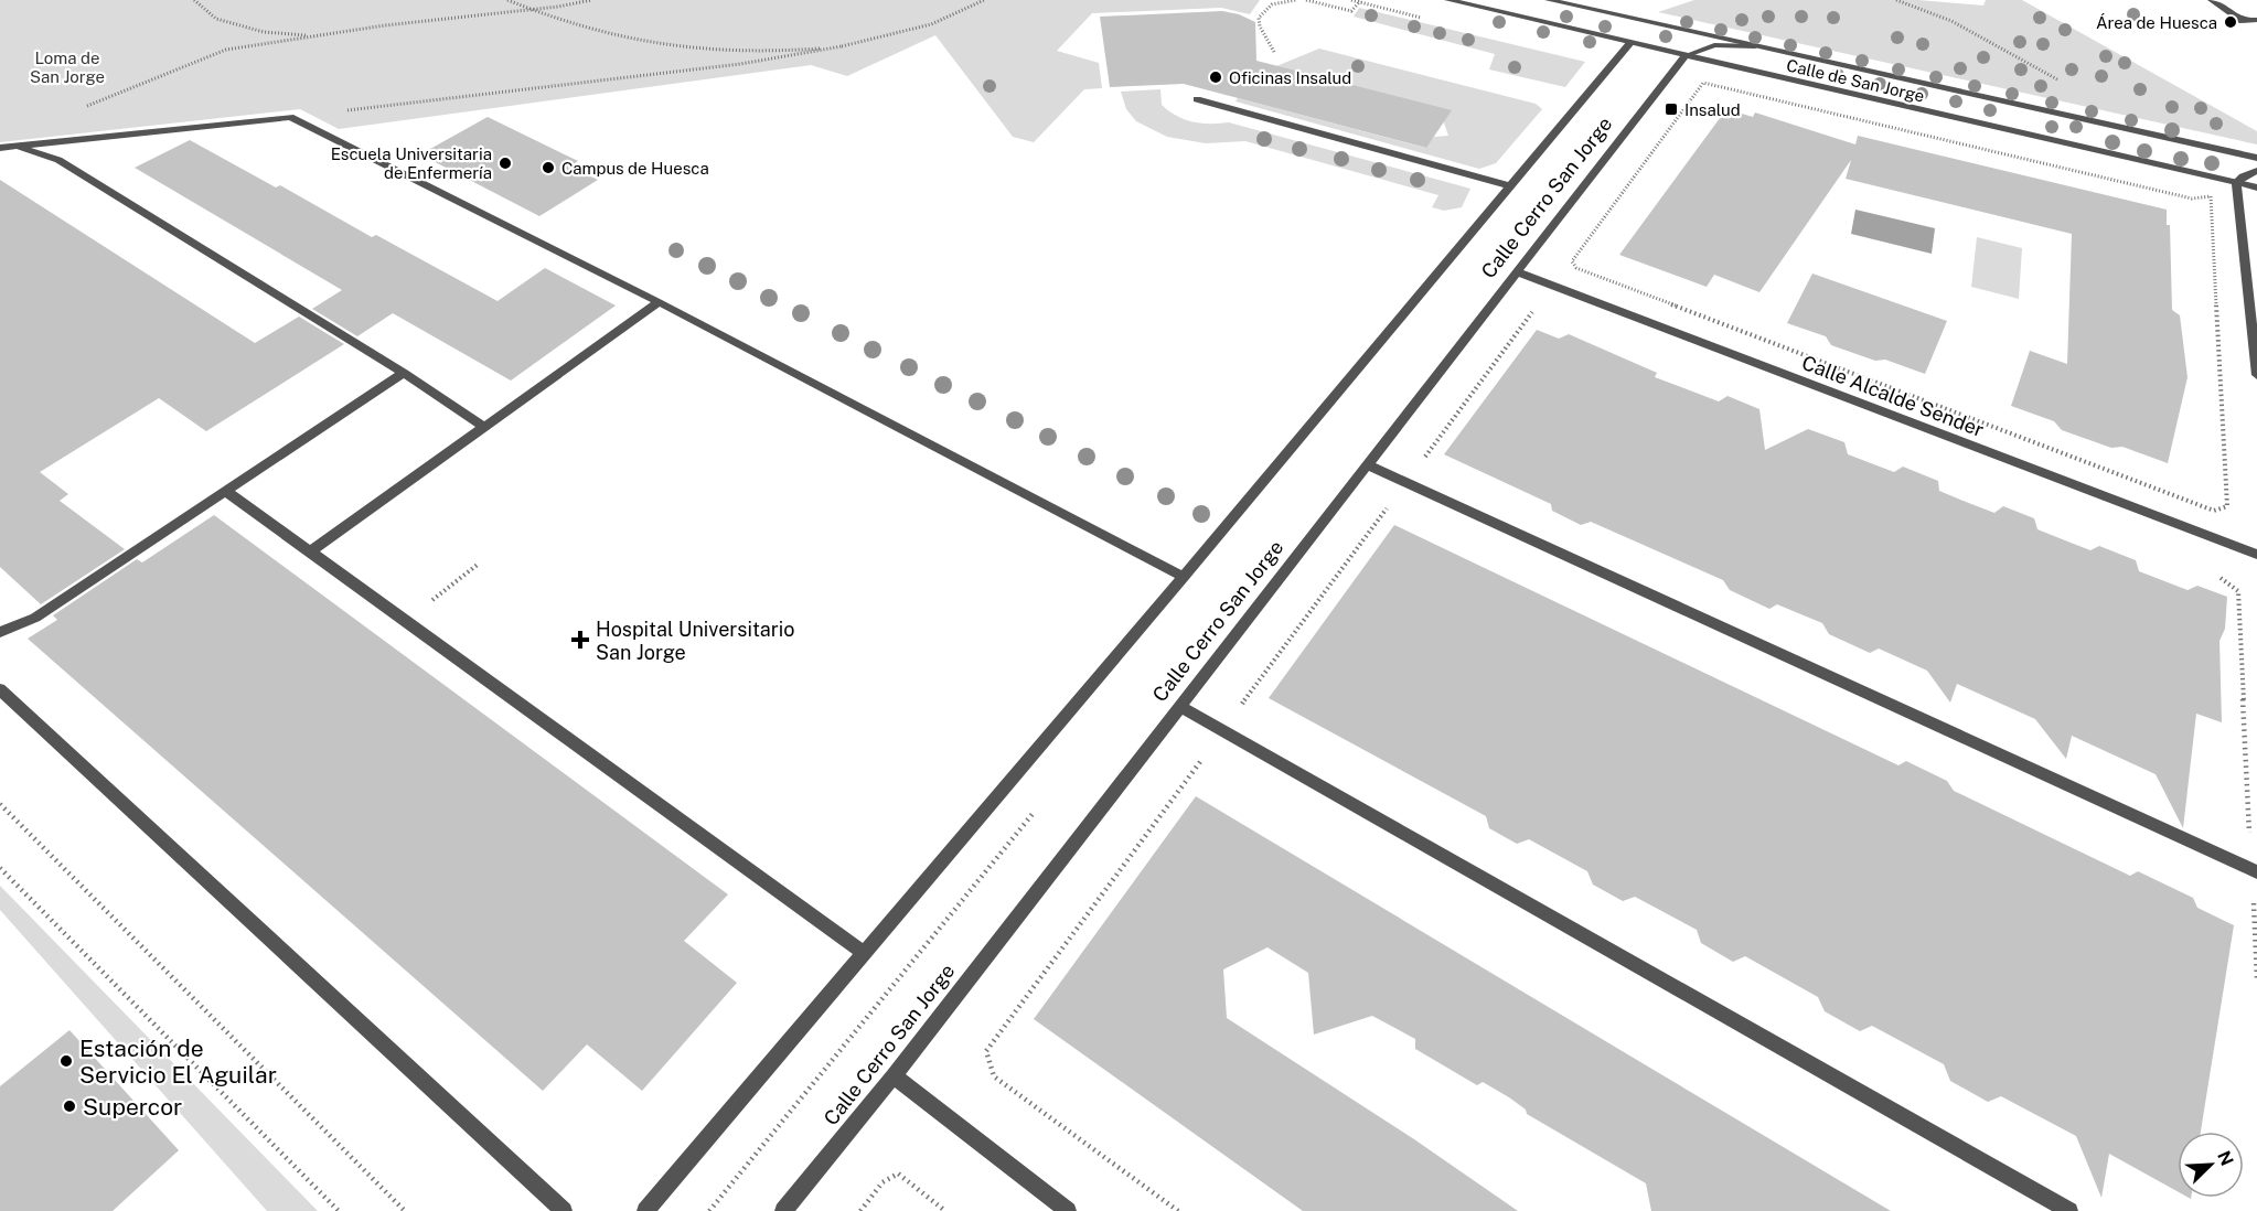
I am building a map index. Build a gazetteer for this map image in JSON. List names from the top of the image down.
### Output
{
  "streets": {
    "street": ["Calle de San Jorge", "Calle Cerro San Jorge", "Calle Alcalde Sender"]
  },
  "crossings": [
    ["Calle de San Jorge", "Calle Cerro San Jorge"],
    ["Calle Cerro San Jorge", "Calle Alcalde Sender"]
  ],
  "parks": ["Loma de San Jorge"],
  "places": {
    "other": [
      "Área de Huesca",
      "Oficinas Insalud",
      "Escuela Universitaria de Enfermería",
      "Campus de Huesca",
      "Estación de Servicio El Aguilar",
      "Supercor"
    ],
    "transit": ["Insalud"],
    "health": ["Hospital Universitario San Jorge"]
  },
  "north": "top right"
}
